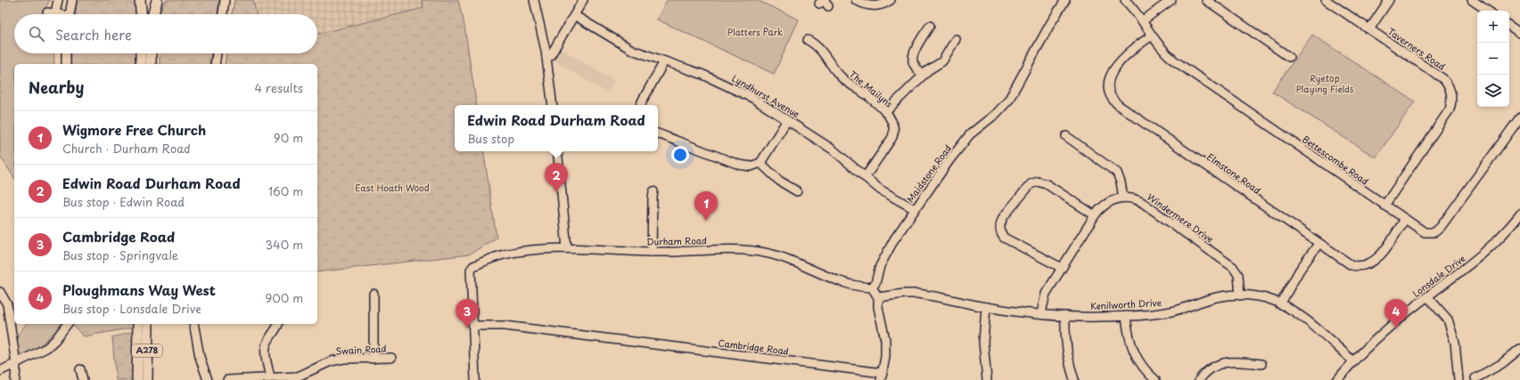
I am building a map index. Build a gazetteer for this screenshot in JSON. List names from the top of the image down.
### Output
{
  "streets": {
    "main road": ["A278"],
    "street": [
      "Taverners Road",
      "The Mailyns",
      "Lyndhurst Avenue",
      "Bettescombe Road",
      "Maidstone Road",
      "Elmstone Road",
      "Windermere Drive",
      "Durham Road",
      "Lonsdale Drive",
      "Kenilworth Drive",
      "Cambridge Road",
      "Swain Road"
    ]
  },
  "crossings": [
    ["Taverners Road", "Bettescombe Road"],
    ["The Mailyns", "Lyndhurst Avenue"],
    ["Lyndhurst Avenue", "Maidstone Road"],
    ["Bettescombe Road", "Elmstone Road"],
    ["Maidstone Road", "Durham Road"],
    ["Windermere Drive", "Kenilworth Drive"],
    ["Durham Road", "Cambridge Road"],
    ["Lonsdale Drive", "Kenilworth Drive"]
  ],
  "parks": ["Platters Park", "Ryetop Playing Fields", "East Hoath Wood"],
  "page": {
    "map_buttons": ["+", "−"],
    "search": "Search here",
    "heading": ["Nearby", "4 results"],
    "popup": ["Edwin Road Durham Road", "Bus stop"],
    "list": [
      {
        "mark": "1",
        "name": "Wigmore Free Church",
        "note": "Church · Durham Road",
        "value": "90 m"
      },
      {
        "mark": "2",
        "name": "Edwin Road Durham Road",
        "note": "Bus stop · Edwin Road",
        "value": "160 m"
      },
      {
        "mark": "3",
        "name": "Cambridge Road",
        "note": "Bus stop · Springvale",
        "value": "340 m"
      },
      {
        "mark": "4",
        "name": "Ploughmans Way West",
        "note": "Bus stop · Lonsdale Drive",
        "value": "900 m"
      }
    ],
    "pins": [
      "2",
      "1",
      "3",
      "4"
    ]
  }
}
